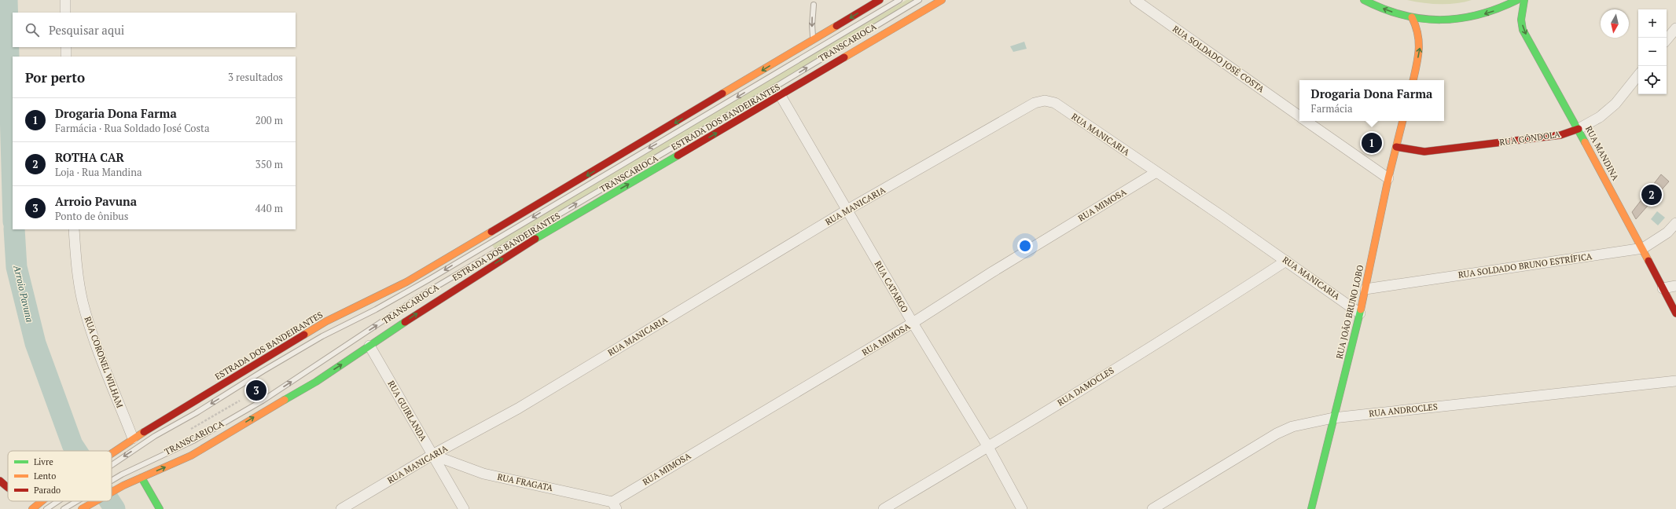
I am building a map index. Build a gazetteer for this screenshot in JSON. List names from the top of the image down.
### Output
{
  "streets": {
    "main road": [
      "ESTRADA DOS BANDEIRANTES",
      "RUA GÔNDOLA",
      "RUA MANDINA",
      "RUA JOÃO BRUNO LOBO"
    ],
    "street": [
      "RUA SOLDADO JOSÉ COSTA",
      "RUA MANICARIA",
      "RUA MIMOSA",
      "RUA SOLDADO BRUNO ESTRÍFICA",
      "RUA CATARGO",
      "RUA CORONEL WILHAM",
      "RUA DAMOCLES",
      "RUA ANDROCLES",
      "RUA GUIRLANDA",
      "RUA FRAGATA"
    ],
    "lane": ["TRANSCARIOCA"]
  },
  "crossings": [
    ["RUA SOLDADO JOSÉ COSTA", "RUA JOÃO BRUNO LOBO"],
    ["ESTRADA DOS BANDEIRANTES", "RUA CATARGO"],
    ["ESTRADA DOS BANDEIRANTES", "RUA CORONEL WILHAM"],
    ["ESTRADA DOS BANDEIRANTES", "RUA GUIRLANDA"],
    ["RUA MANICARIA", "RUA MIMOSA"],
    ["RUA MANICARIA", "RUA CATARGO"],
    ["RUA MANICARIA", "RUA JOÃO BRUNO LOBO"],
    ["RUA MANICARIA", "RUA DAMOCLES"],
    ["RUA MANICARIA", "RUA GUIRLANDA"],
    ["RUA MANICARIA", "RUA FRAGATA"],
    ["RUA GÔNDOLA", "RUA MANDINA"],
    ["RUA GÔNDOLA", "RUA JOÃO BRUNO LOBO"],
    ["RUA MANDINA", "RUA SOLDADO BRUNO ESTRÍFICA"],
    ["RUA MIMOSA", "RUA CATARGO"],
    ["RUA MIMOSA", "RUA FRAGATA"],
    ["RUA SOLDADO BRUNO ESTRÍFICA", "RUA JOÃO BRUNO LOBO"],
    ["RUA CATARGO", "RUA DAMOCLES"],
    ["RUA JOÃO BRUNO LOBO", "RUA ANDROCLES"],
    ["RUA GUIRLANDA", "RUA FRAGATA"]
  ],
  "one_way": ["RUA MANDINA"],
  "water": ["Arroio Pavuna"],
  "legend": ["Livre", "Lento", "Parado"],
  "north": "bottom",
  "page": {
    "map_buttons": ["+", "−"],
    "search": "Pesquisar aqui",
    "heading": ["Por perto", "3 resultados"],
    "popup": ["Drogaria Dona Farma", "Farmácia"],
    "list": [
      {
        "mark": "1",
        "name": "Drogaria Dona Farma",
        "note": "Farmácia · Rua Soldado José Costa",
        "value": "200 m"
      },
      {
        "mark": "2",
        "name": "ROTHA CAR",
        "note": "Loja · Rua Mandina",
        "value": "350 m"
      },
      {
        "mark": "3",
        "name": "Arroio Pavuna",
        "note": "Ponto de ônibus",
        "value": "440 m"
      }
    ],
    "pins": ["1", "2", "3"]
  }
}
